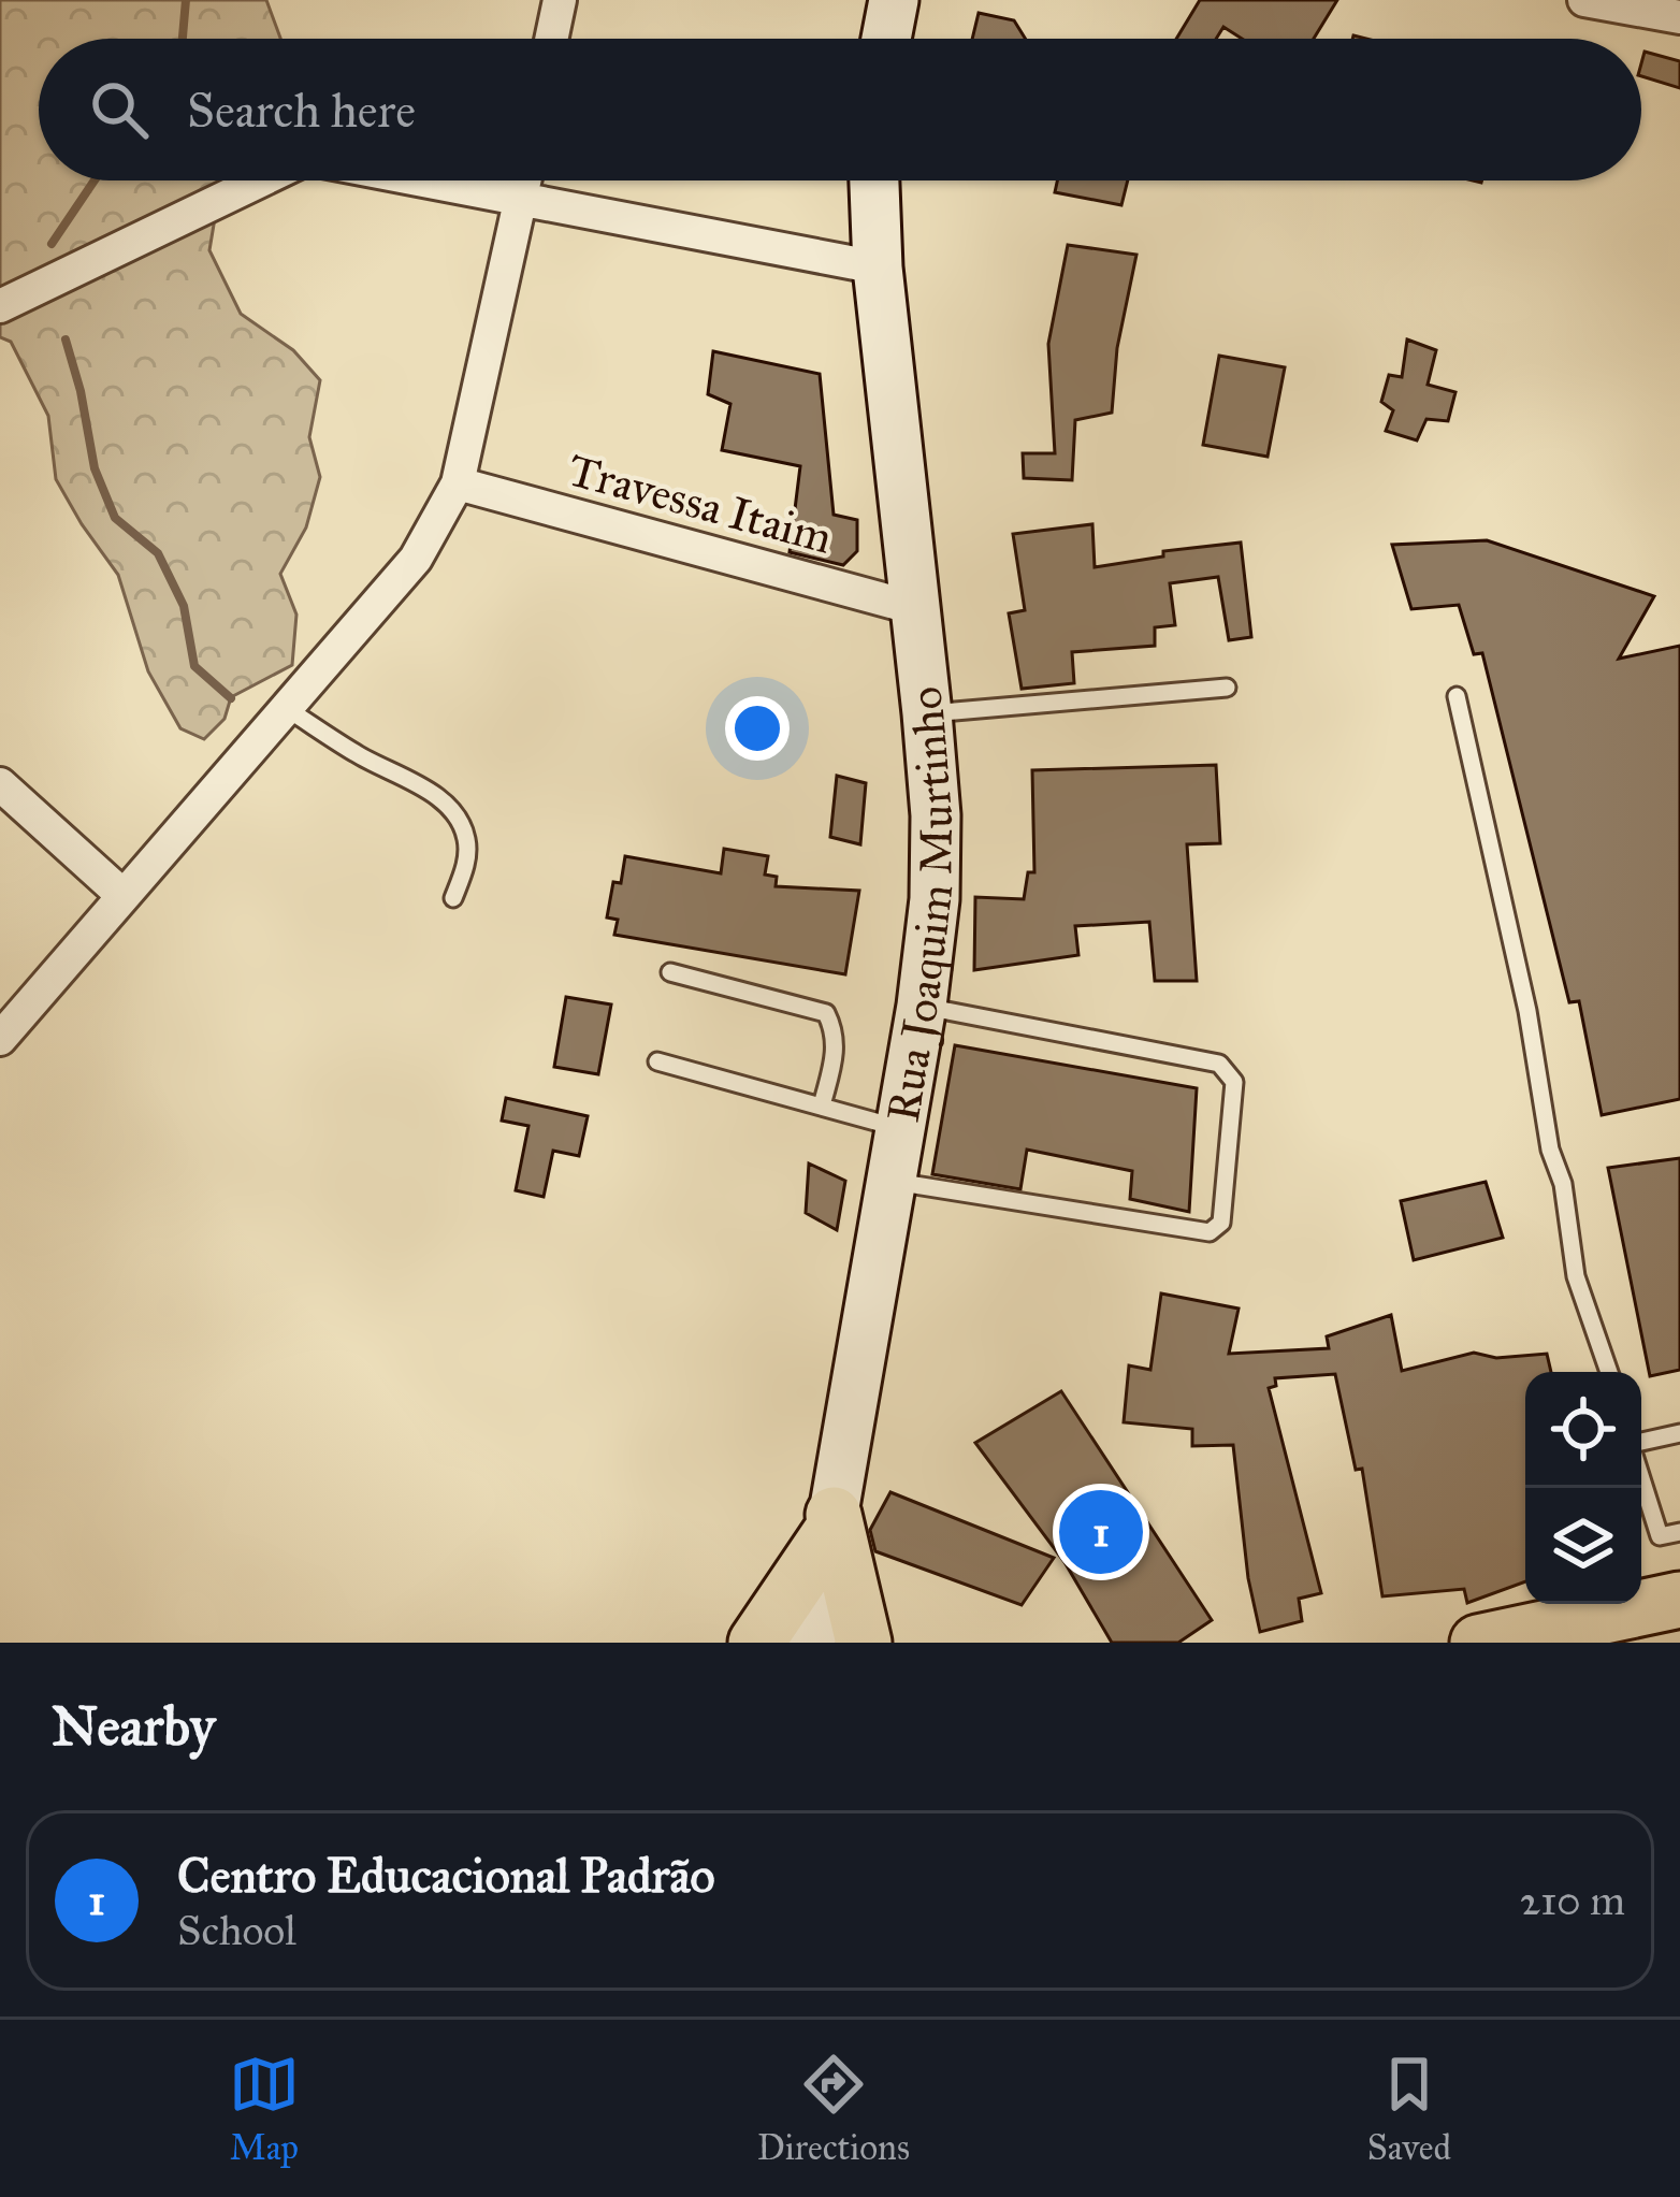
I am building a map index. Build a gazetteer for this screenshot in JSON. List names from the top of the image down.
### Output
{
  "streets": {
    "main road": ["Rua Joaquim Murtinho"],
    "street": ["Travessa Itaim"]
  },
  "crossings": [
    ["Travessa Itaim", "Rua Joaquim Murtinho"]
  ],
  "page": {
    "search": "Search here",
    "pins": "1",
    "heading": "Nearby",
    "list": [
      {
        "mark": "1",
        "name": "Centro Educacional Padrão",
        "note": "School",
        "value": "210 m"
      }
    ],
    "nav": ["Map", "Directions", "Saved"]
  }
}
